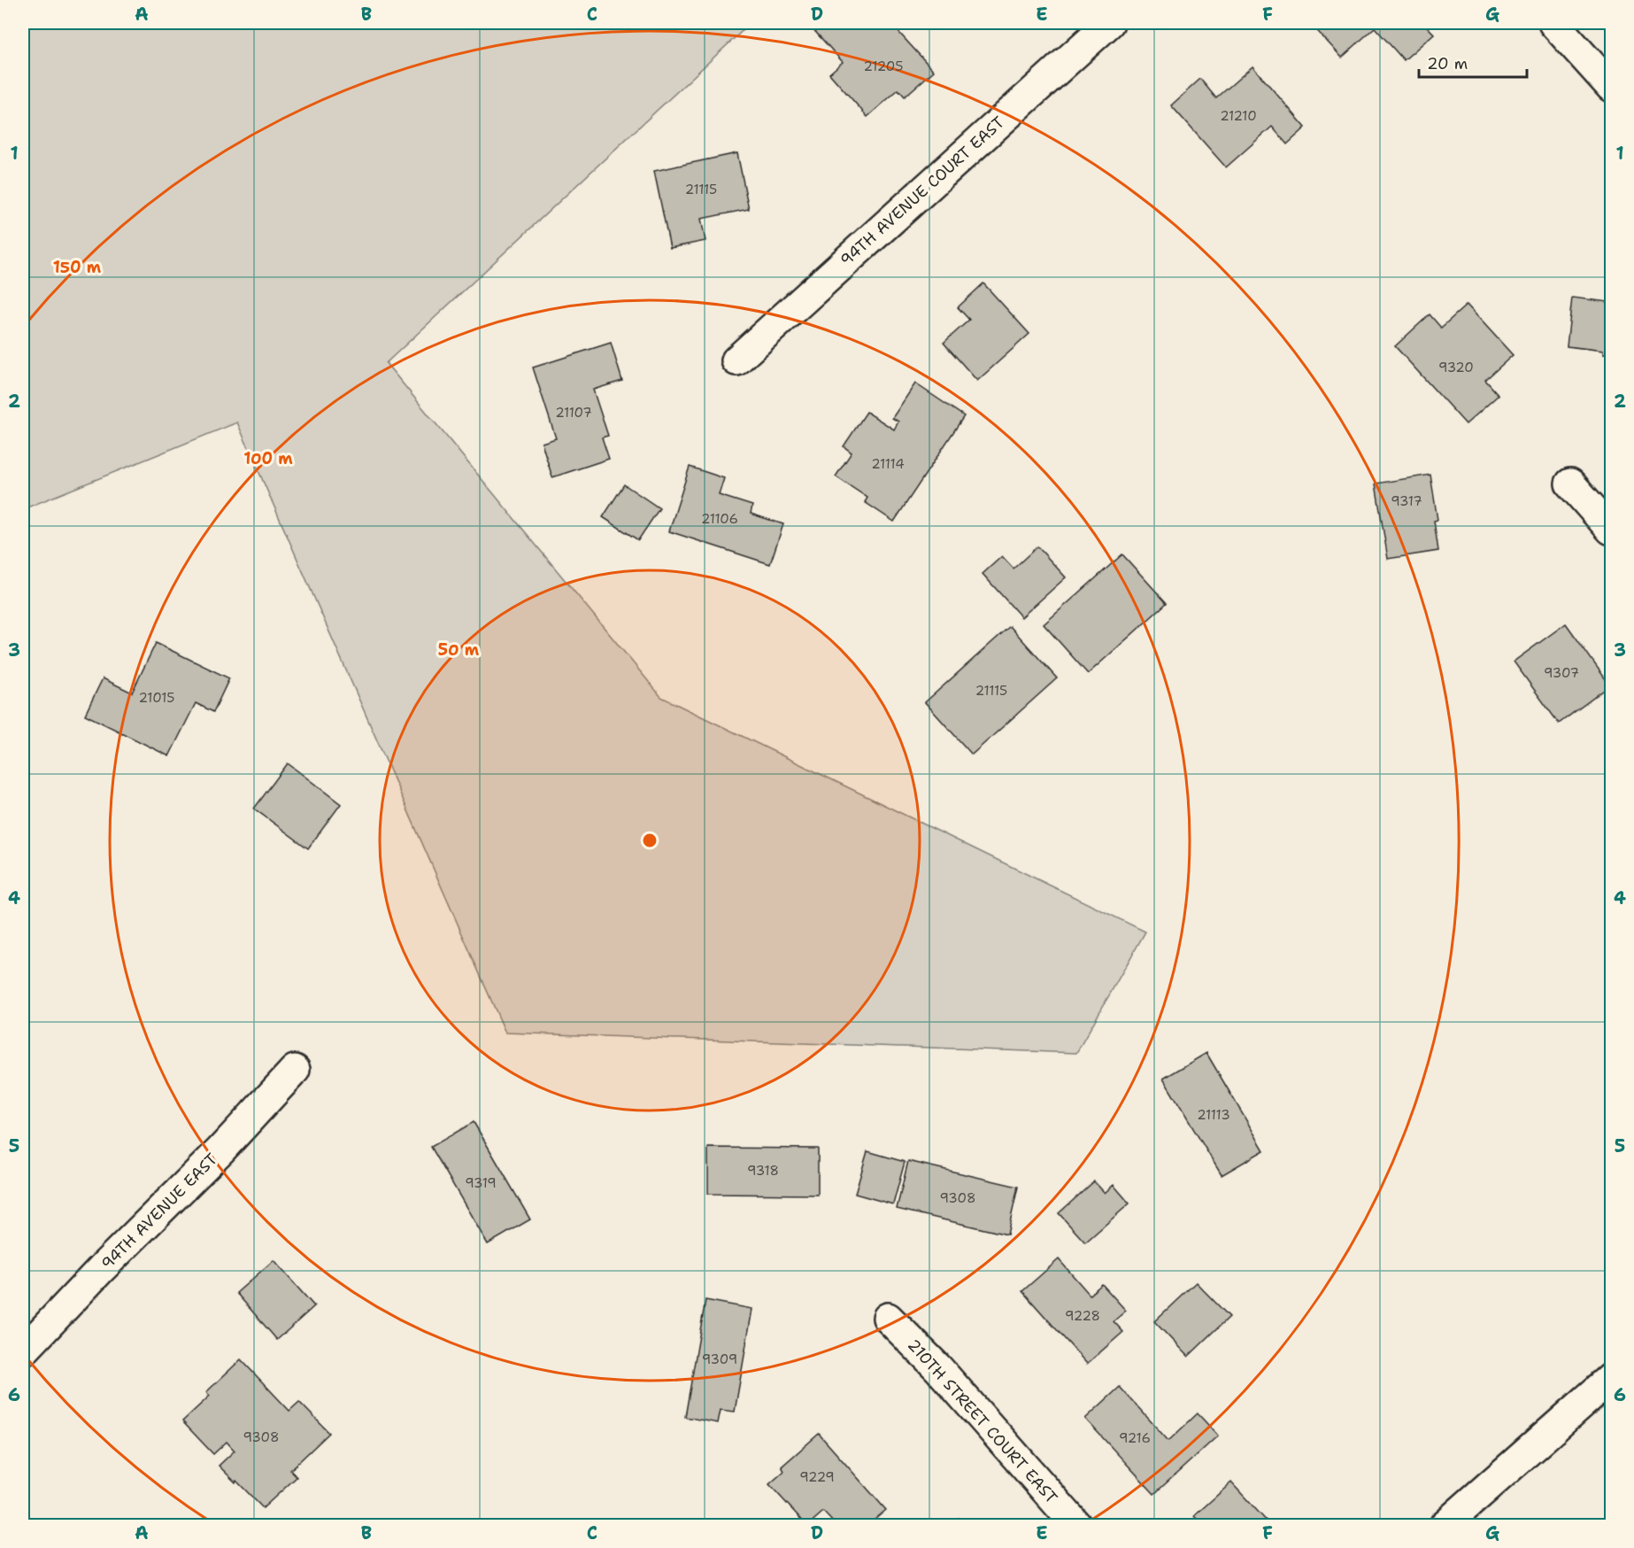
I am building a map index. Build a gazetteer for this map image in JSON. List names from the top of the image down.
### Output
{
  "streets": {
    "street": ["94TH AVENUE COURT EAST", "94TH AVENUE EAST", "210TH STREET COURT EAST"]
  },
  "house_numbers": [
    "21205",
    "21210",
    "21115",
    "9320",
    "21107",
    "21114",
    "9317",
    "21106",
    "9307",
    "21115",
    "21015",
    "21113",
    "9318",
    "9319",
    "9308",
    "9228",
    "9309",
    "9308",
    "9216",
    "9229"
  ],
  "scale_bar": "20 m",
  "grid": {
    "columns": [
      "A",
      "B",
      "C",
      "D",
      "E",
      "F",
      "G"
    ],
    "rows": [
      "1",
      "2",
      "3",
      "4",
      "5",
      "6"
    ]
  },
  "rings": ["150 m", "100 m", "50 m"]
}
